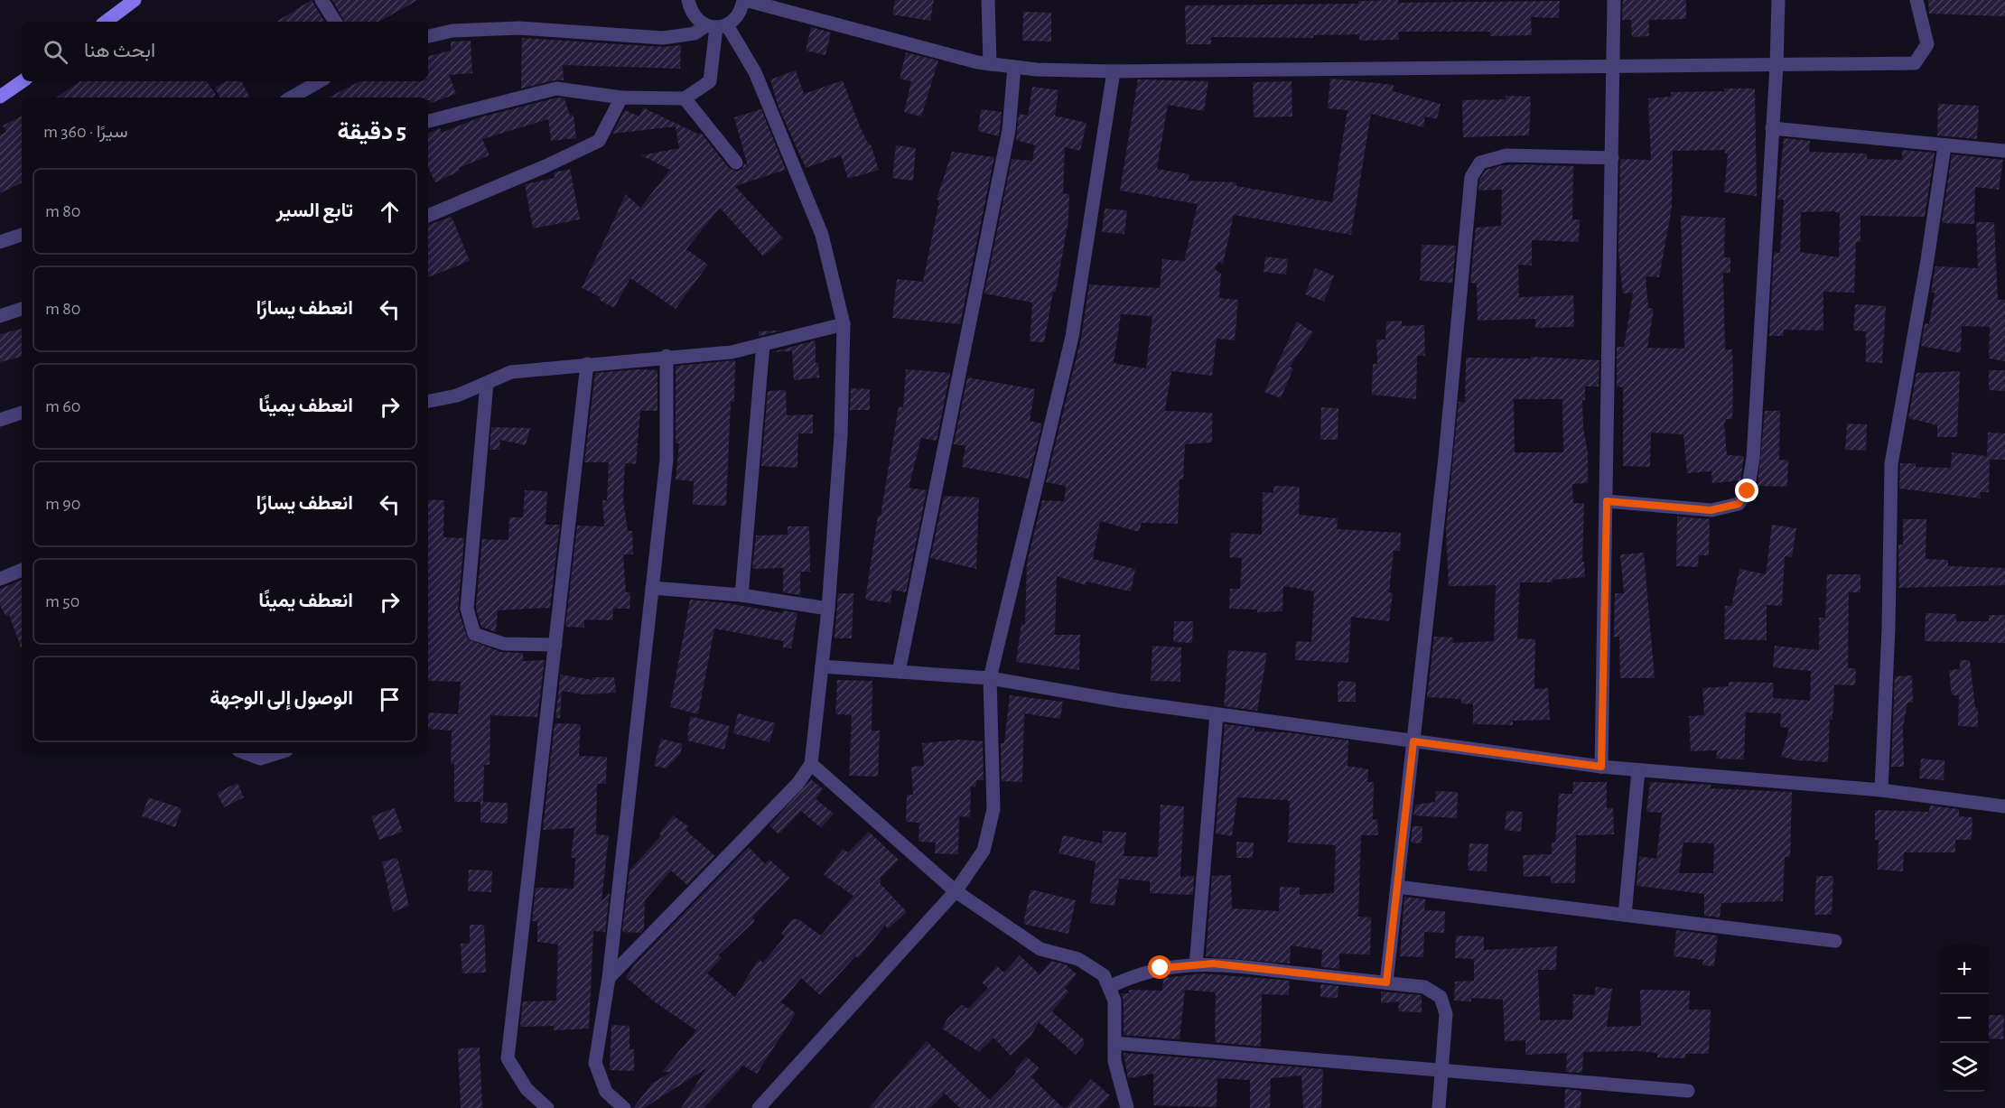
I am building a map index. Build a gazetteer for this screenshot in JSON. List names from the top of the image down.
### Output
{
  "page": {
    "search": "ابحث هنا",
    "heading": ["5 دقيقة", "سيرًا · 360 m"],
    "list": [
      ["تابع السير", "80 m"],
      ["انعطف يسارًا", "80 m"],
      ["انعطف يمينًا", "60 m"],
      ["انعطف يسارًا", "90 m"],
      ["انعطف يمينًا", "50 m"],
      "الوصول إلى الوجهة"
    ],
    "map_buttons": ["+", "−"]
  }
}
